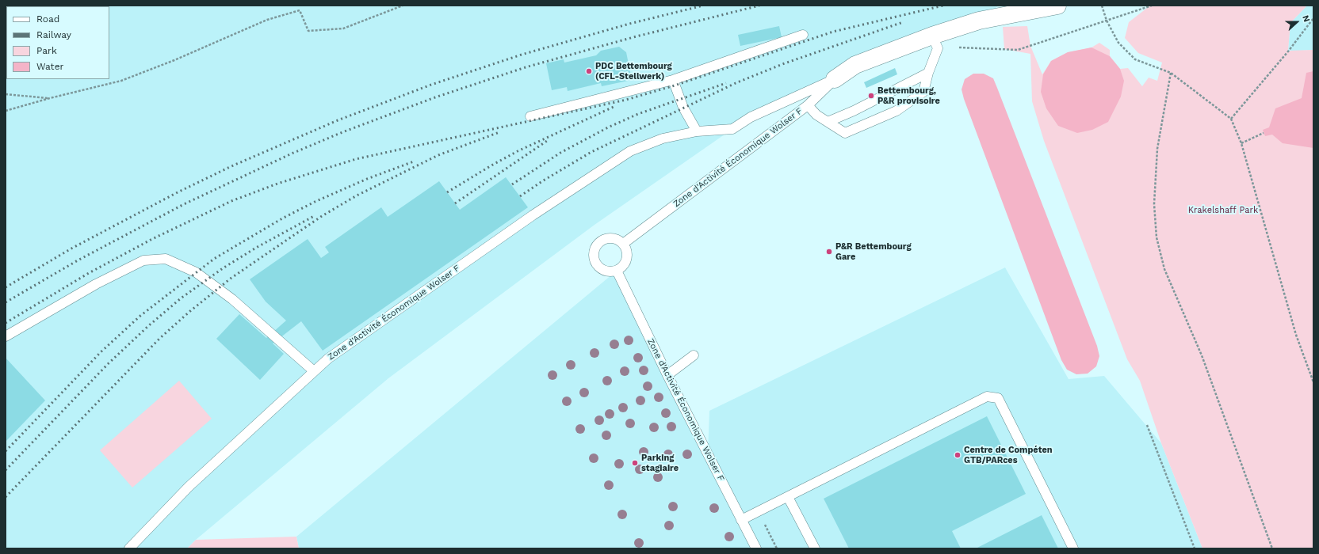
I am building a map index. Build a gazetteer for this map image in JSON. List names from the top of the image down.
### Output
{
  "streets": {
    "lane": ["Zone d'Activité Économique Wolser F"]
  },
  "parks": ["Krakelshaff Park"],
  "places": [
    "PDC Bettembourg (CFL-Stellwerk)",
    "Bettembourg, P&R provisoire",
    "P&R Bettembourg Gare",
    "Centre de Compéten GTB/PARces",
    "Parking stagiaire"
  ],
  "legend": [
    "Road",
    "Railway",
    "Park",
    "Water"
  ],
  "north": "right"
}
